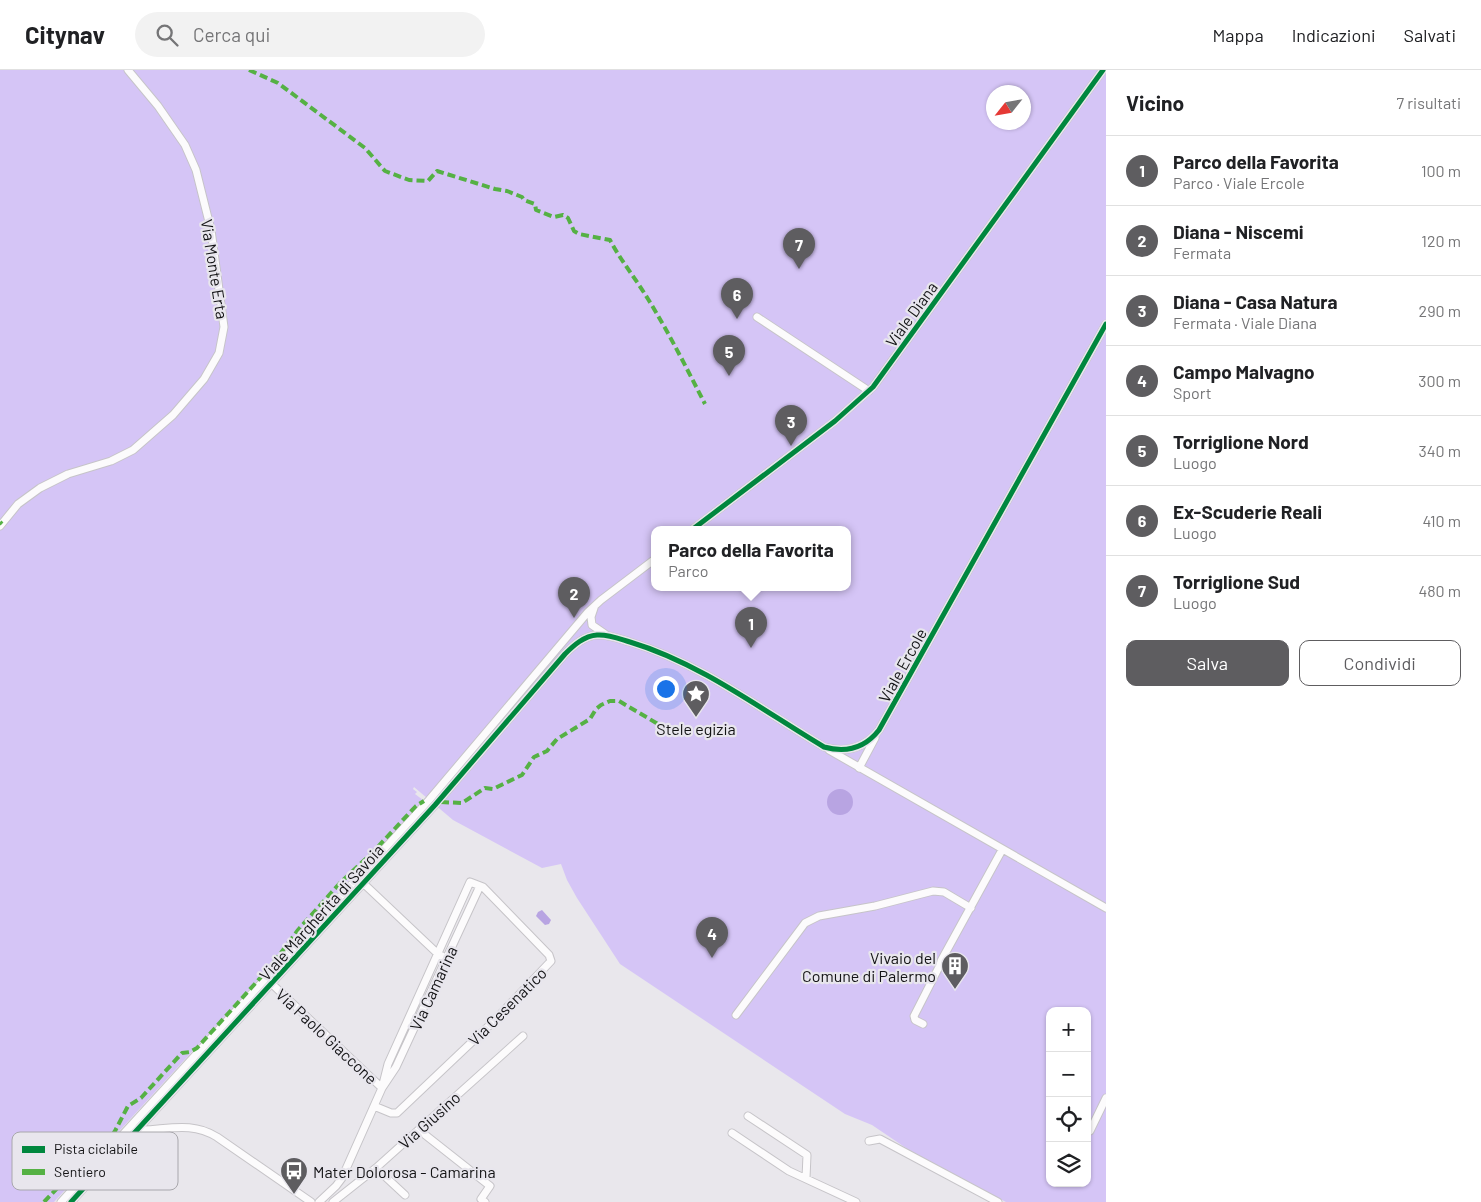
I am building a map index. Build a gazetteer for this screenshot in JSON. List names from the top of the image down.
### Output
{
  "streets": {
    "street": [
      "Via Monte Erta",
      "Viale Diana",
      "Viale Ercole",
      "Viale Margherita di Savoia",
      "Via Camarina",
      "Via Cesenatico",
      "Via Paolo Giaccone",
      "Via Giusino"
    ]
  },
  "crossings": [
    ["Viale Ercole", "Viale Margherita di Savoia"],
    ["Viale Margherita di Savoia", "Via Paolo Giaccone"],
    ["Via Camarina", "Via Cesenatico"],
    ["Via Camarina", "Via Paolo Giaccone"]
  ],
  "places": {
    "place": ["Stele egizia"],
    "building": ["Vivaio del Comune di Palermo"],
    "bus stop": ["Mater Dolorosa - Camarina"]
  },
  "legend": ["Pista ciclabile", "Sentiero"],
  "north": "bottom left",
  "page": {
    "header": "Citynav",
    "search": "Cerca qui",
    "nav": ["Mappa", "Indicazioni", "Salvati"],
    "heading": ["Vicino", "7 risultati"],
    "list": [
      {
        "mark": "1",
        "name": "Parco della Favorita",
        "note": "Parco · Viale Ercole",
        "value": "100 m"
      },
      {
        "mark": "2",
        "name": "Diana - Niscemi",
        "note": "Fermata",
        "value": "120 m"
      },
      {
        "mark": "3",
        "name": "Diana - Casa Natura",
        "note": "Fermata · Viale Diana",
        "value": "290 m"
      },
      {
        "mark": "4",
        "name": "Campo Malvagno",
        "note": "Sport",
        "value": "300 m"
      },
      {
        "mark": "5",
        "name": "Torriglione Nord",
        "note": "Luogo",
        "value": "340 m"
      },
      {
        "mark": "6",
        "name": "Ex-Scuderie Reali",
        "note": "Luogo",
        "value": "410 m"
      },
      {
        "mark": "7",
        "name": "Torriglione Sud",
        "note": "Luogo",
        "value": "480 m"
      }
    ],
    "pins": [
      "7",
      "6",
      "5",
      "3",
      "2",
      "1",
      "4"
    ],
    "popup": ["Parco della Favorita", "Parco"],
    "buttons": ["Salva", "Condividi"],
    "map_buttons": ["+", "−"]
  }
}
